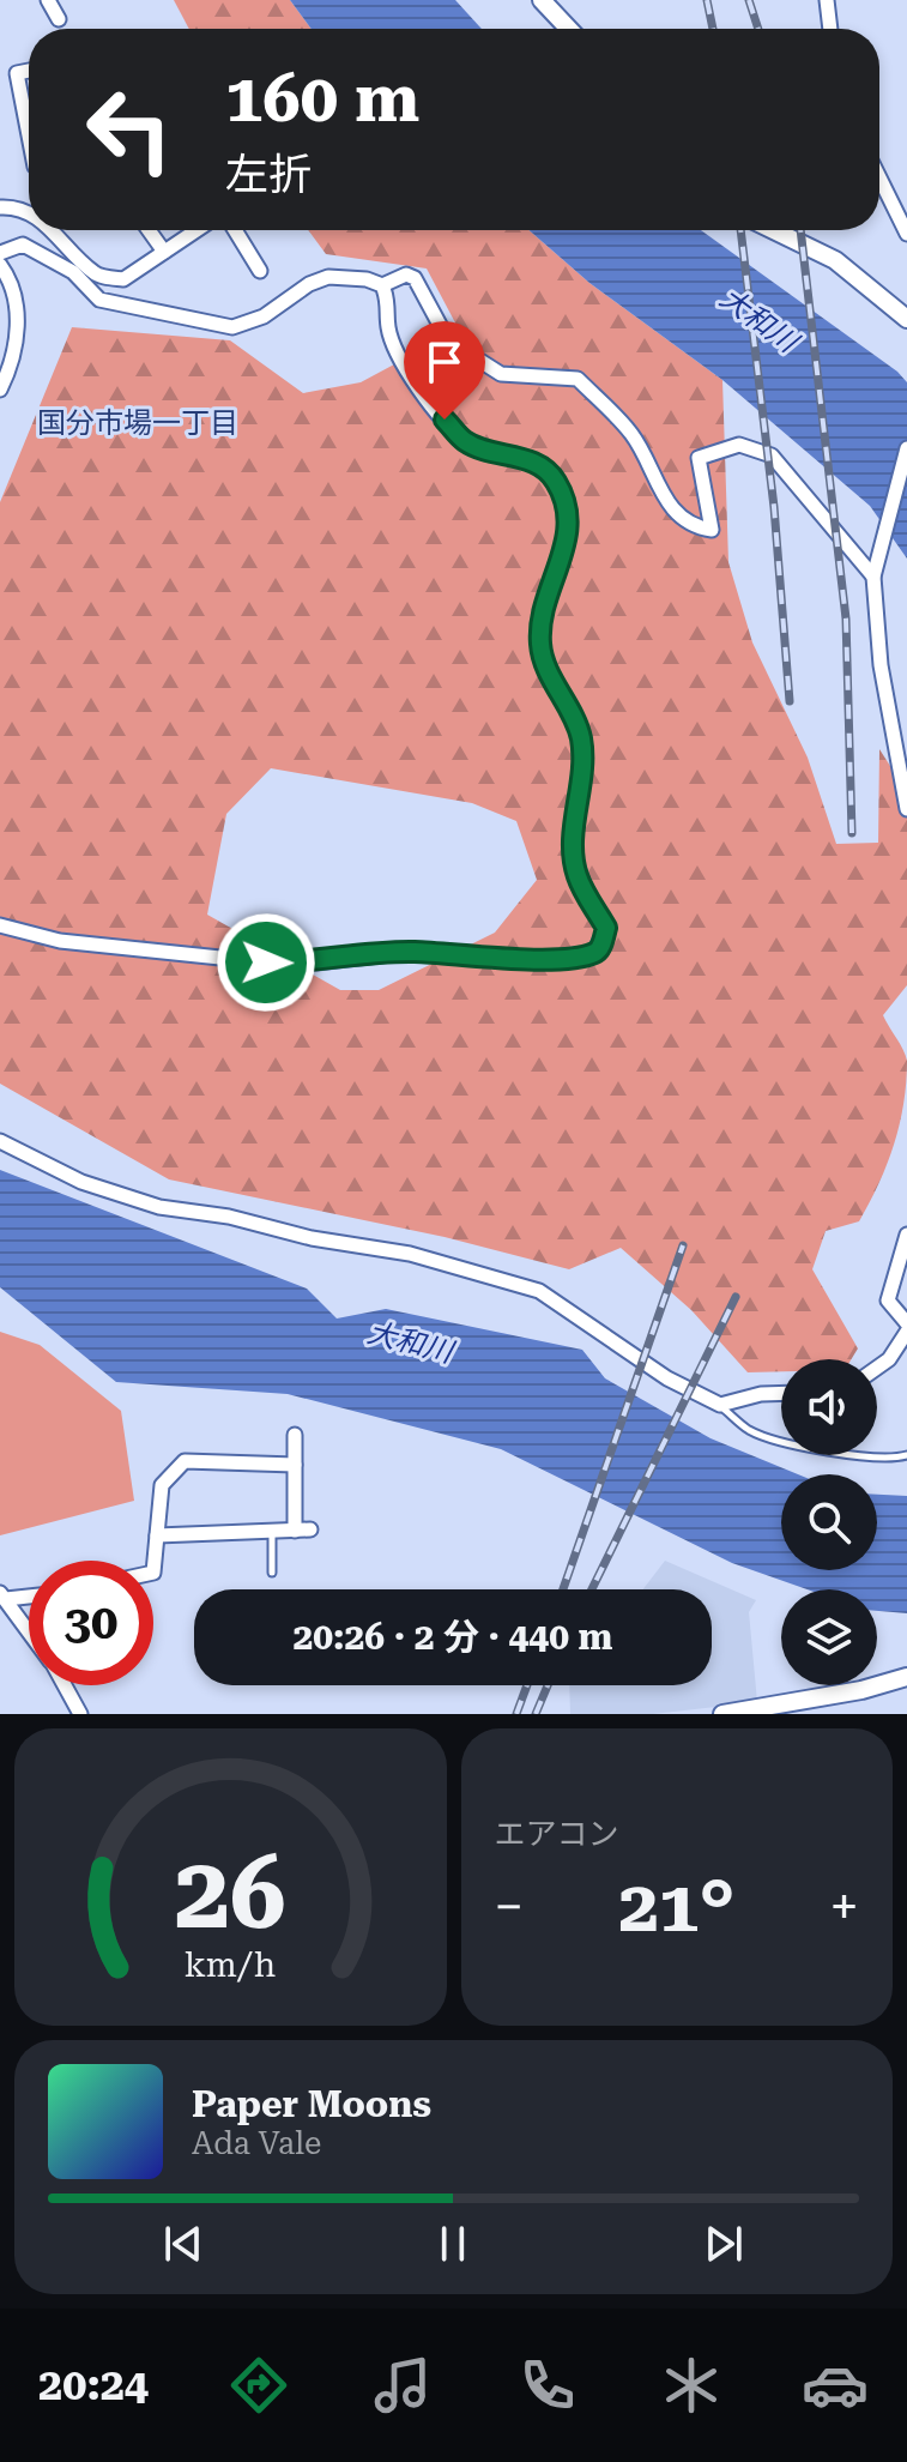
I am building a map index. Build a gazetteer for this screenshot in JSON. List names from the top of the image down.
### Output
{
  "districts": ["国分市場一丁目"],
  "water": ["大和川"],
  "page": {
    "turn": ["160 m", "左折"],
    "limit": "30",
    "trip": "20:26 · 2 分 · 440 m",
    "tile": "エアコン",
    "heat": ["−", "21°", "+"],
    "song": ["Paper Moons", "Ada Vale"],
    "tabs": "20:24",
    "gauge": ["26", "km/h"]
  }
}
